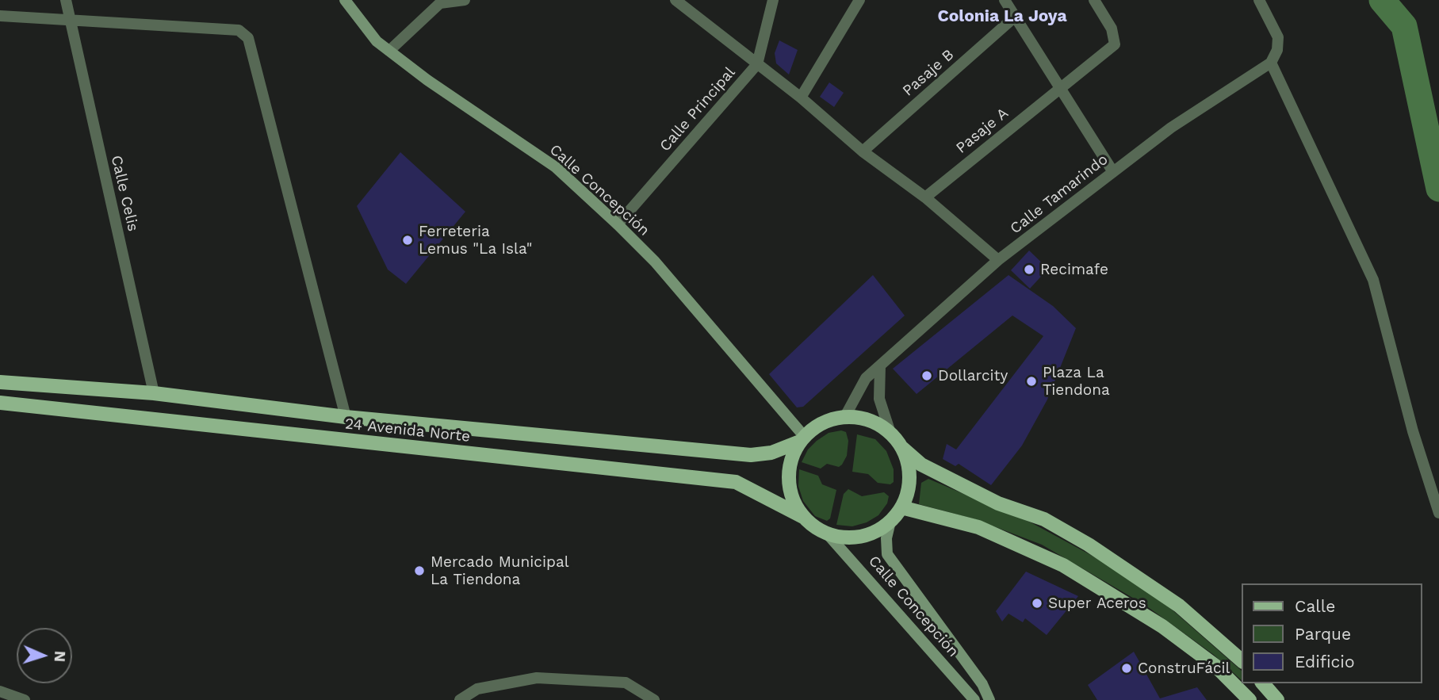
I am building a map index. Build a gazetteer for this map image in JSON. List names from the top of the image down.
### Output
{
  "streets": {
    "main road": ["24 Avenida Norte"],
    "street": [
      "Pasaje B",
      "Calle Principal",
      "Pasaje A",
      "Calle Concepción",
      "Calle Celis",
      "Calle Tamarindo"
    ]
  },
  "crossings": [
    ["Calle Principal", "Calle Concepción"],
    ["Calle Concepción", "Calle Tamarindo"],
    ["Calle Concepción", "24 Avenida Norte"],
    ["Calle Celis", "24 Avenida Norte"],
    ["Calle Tamarindo", "24 Avenida Norte"]
  ],
  "districts": ["Colonia La Joya"],
  "places": [
    "Ferreteria Lemus \"La Isla\"",
    "Recimafe",
    "Dollarcity",
    "Plaza La Tiendona",
    "Mercado Municipal La Tiendona",
    "Super Aceros",
    "ConstruFácil"
  ],
  "legend": ["Calle", "Parque", "Edificio"],
  "north": "right"
}
